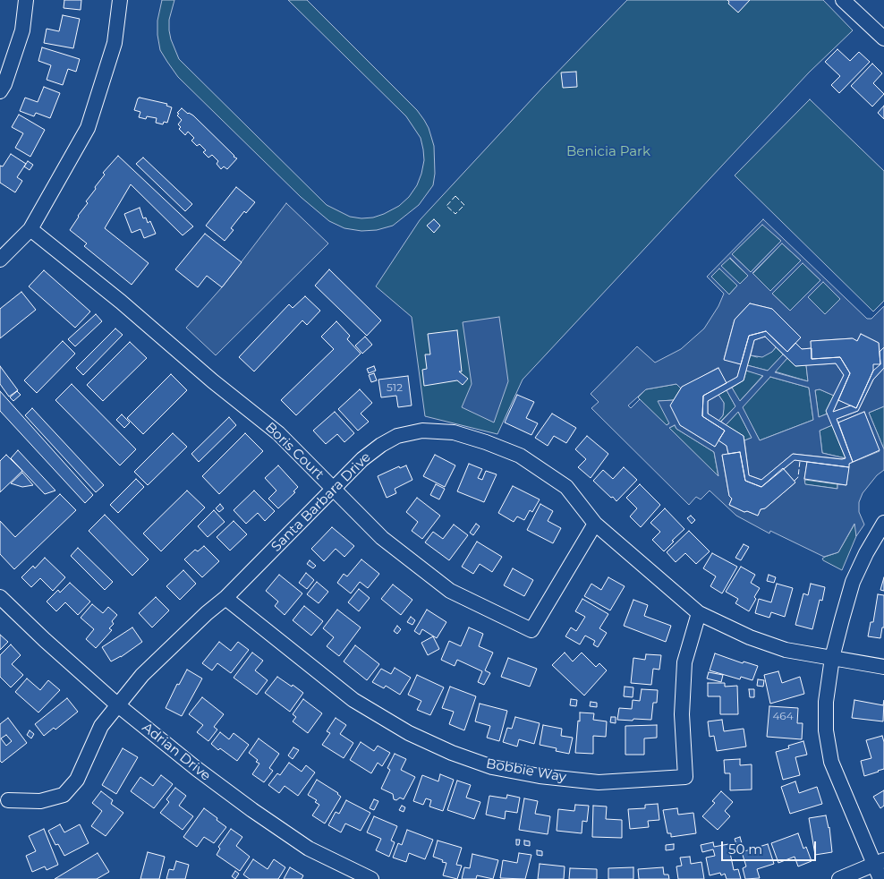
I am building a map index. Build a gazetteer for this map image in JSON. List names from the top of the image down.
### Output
{
  "streets": {
    "street": [
      "Boris Court",
      "Santa Barbara Drive",
      "Adrian Drive",
      "Bobbie Way"
    ]
  },
  "crossings": [
    ["Boris Court", "Santa Barbara Drive"],
    ["Santa Barbara Drive", "Adrian Drive"],
    ["Santa Barbara Drive", "Bobbie Way"]
  ],
  "parks": ["Benicia Park"],
  "house_numbers": ["512", "464"],
  "scale_bar": "50 m"
}
